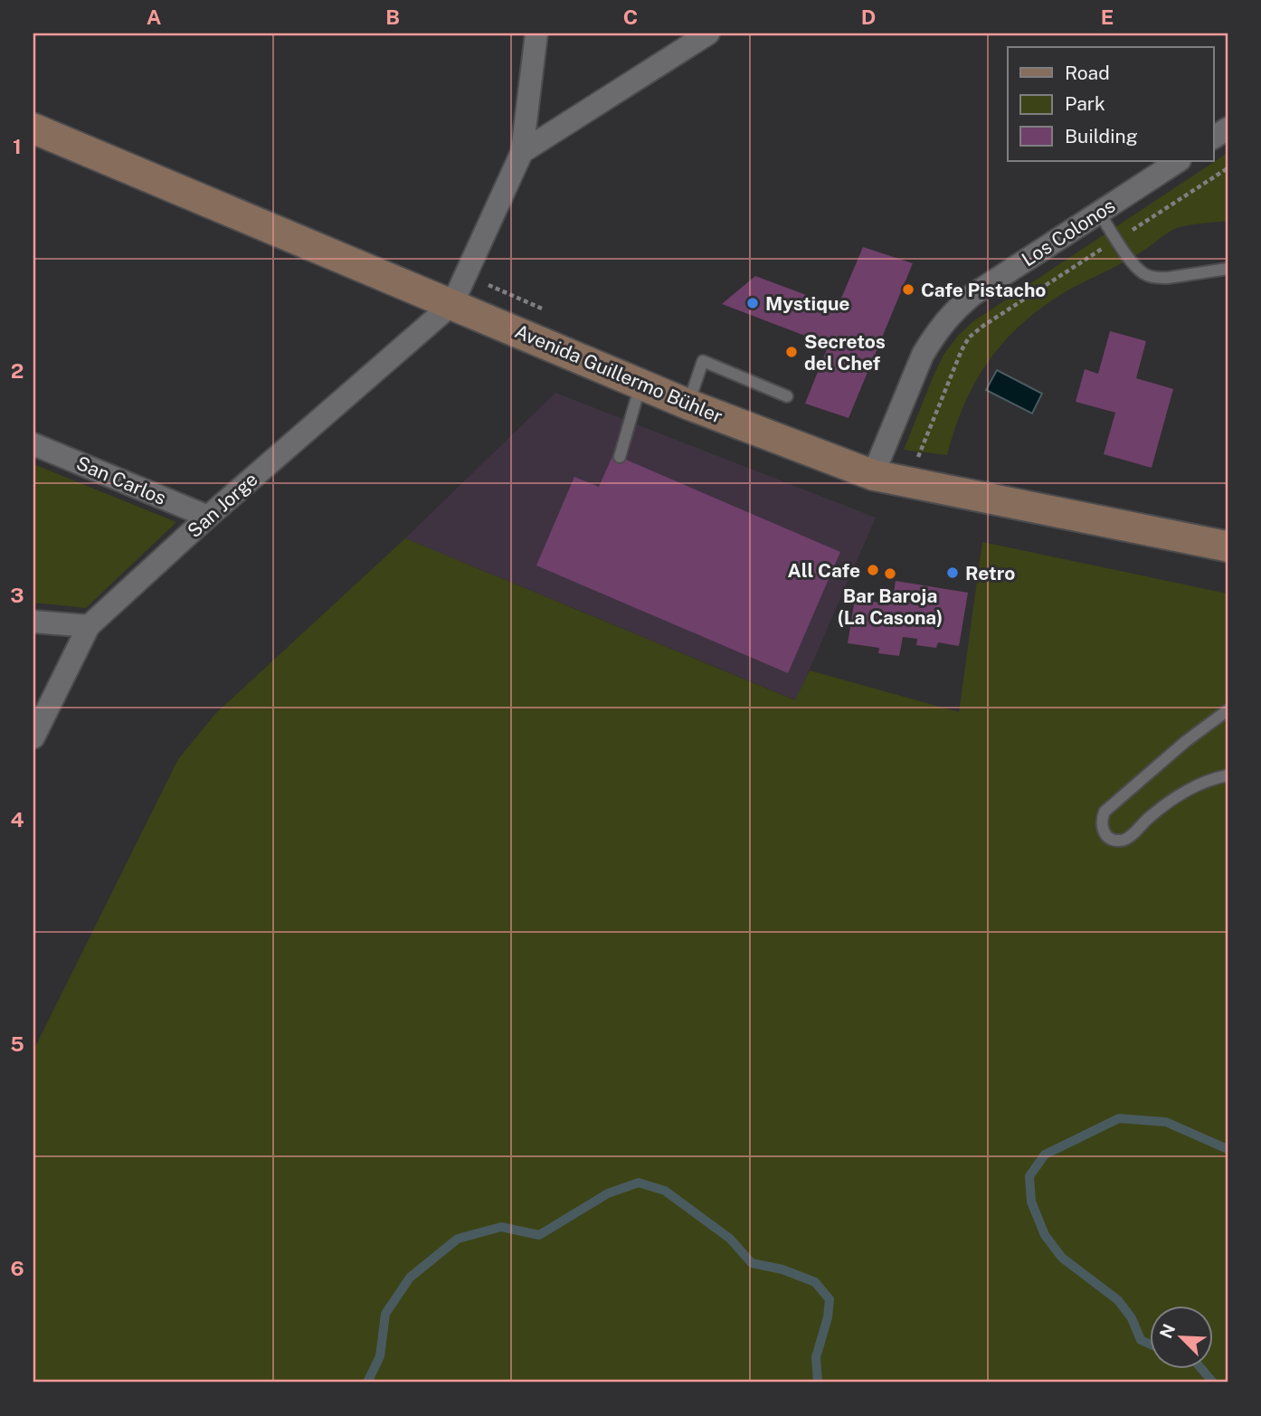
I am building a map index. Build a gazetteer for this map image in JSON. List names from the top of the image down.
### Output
{
  "streets": {
    "main road": ["Avenida Guillermo Bühler"],
    "street": ["Los Colonos", "San Carlos", "San Jorge"]
  },
  "crossings": [
    ["Los Colonos", "Avenida Guillermo Bühler"],
    ["Avenida Guillermo Bühler", "San Jorge"],
    ["San Carlos", "San Jorge"]
  ],
  "places": [
    "Cafe Pistacho",
    "Mystique",
    "Secretos del Chef",
    "All Cafe",
    "Retro",
    "Bar Baroja (La Casona)"
  ],
  "legend": ["Road", "Park", "Building"],
  "north": "top left",
  "grid": {
    "columns": [
      "A",
      "B",
      "C",
      "D",
      "E"
    ],
    "rows": [
      "1",
      "2",
      "3",
      "4",
      "5",
      "6"
    ]
  }
}
